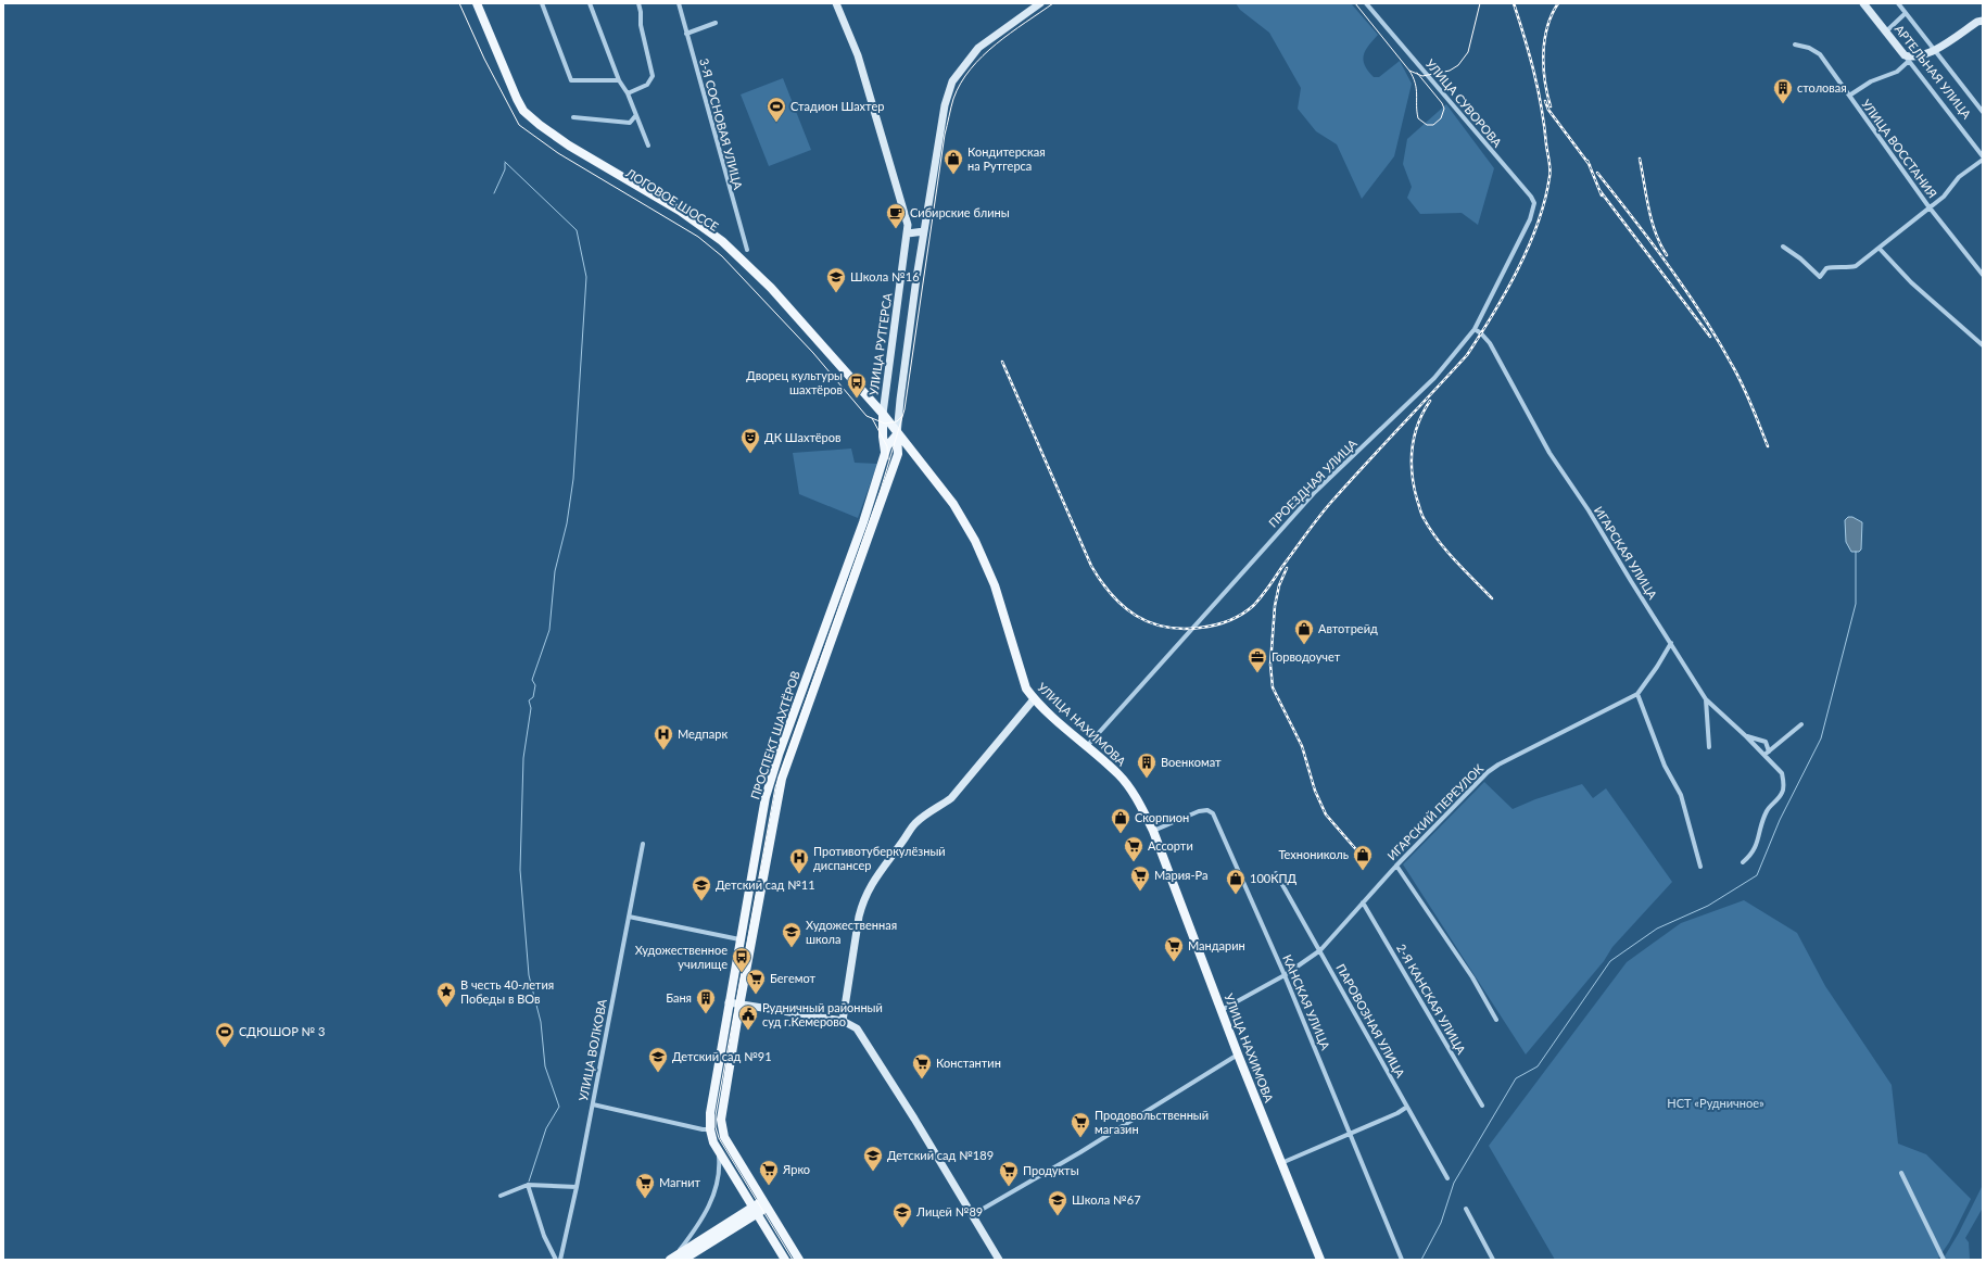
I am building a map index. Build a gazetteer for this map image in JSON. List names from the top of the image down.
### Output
{
  "streets": {
    "main road": [
      "АРТЕЛЬНАЯ УЛИЦА",
      "ЛОГОВОЕ ШОССЕ",
      "УЛИЦА РУТГЕРСА",
      "УЛИЦА НАХИМОВА",
      "ПРОСПЕКТ ШАХТЁРОВ"
    ],
    "street": [
      "УЛИЦА СУВОРОВА",
      "3-Я СОСНОВАЯ УЛИЦА",
      "УЛИЦА ВОССТАНИЯ",
      "ПРОЕЗДНАЯ УЛИЦА",
      "ИГАРСКАЯ УЛИЦА",
      "ИГАРСКИЙ ПЕРЕУЛОК",
      "2-Я КАНСКАЯ УЛИЦА",
      "КАНСКАЯ УЛИЦА",
      "ПАРОВОЗНАЯ УЛИЦА",
      "УЛИЦА ВОЛКОВА"
    ]
  },
  "crossings": [
    ["УЛИЦА СУВОРОВА", "ПРОЕЗДНАЯ УЛИЦА"],
    ["ЛОГОВОЕ ШОССЕ", "УЛИЦА РУТГЕРСА"],
    ["ЛОГОВОЕ ШОССЕ", "УЛИЦА НАХИМОВА"],
    ["ЛОГОВОЕ ШОССЕ", "ПРОСПЕКТ ШАХТЁРОВ"],
    ["УЛИЦА РУТГЕРСА", "УЛИЦА НАХИМОВА"],
    ["УЛИЦА РУТГЕРСА", "ПРОСПЕКТ ШАХТЁРОВ"],
    ["ПРОЕЗДНАЯ УЛИЦА", "ИГАРСКАЯ УЛИЦА"],
    ["ПРОЕЗДНАЯ УЛИЦА", "УЛИЦА НАХИМОВА"],
    ["ИГАРСКАЯ УЛИЦА", "ИГАРСКИЙ ПЕРЕУЛОК"],
    ["УЛИЦА НАХИМОВА", "ПРОСПЕКТ ШАХТЁРОВ"],
    ["УЛИЦА НАХИМОВА", "ИГАРСКИЙ ПЕРЕУЛОК"],
    ["УЛИЦА НАХИМОВА", "КАНСКАЯ УЛИЦА"],
    ["ИГАРСКИЙ ПЕРЕУЛОК", "2-Я КАНСКАЯ УЛИЦА"],
    ["ИГАРСКИЙ ПЕРЕУЛОК", "КАНСКАЯ УЛИЦА"],
    ["ИГАРСКИЙ ПЕРЕУЛОК", "ПАРОВОЗНАЯ УЛИЦА"]
  ],
  "parks": ["НСТ «Рудничное»"],
  "places": {
    "building": ["столовая", "Военкомат", "Баня"],
    "sports": ["Стадион Шахтер", "СДЮШОР № 3"],
    "shop": [
      "Кондитерская на Рутгерса",
      "Автотрейд",
      "Скорпион",
      "Технониколь",
      "100КПД"
    ],
    "cafe": ["Сибирские блины"],
    "school or university": [
      "Школа №16",
      "Детский сад №11",
      "Художественная школа",
      "Детский сад №91",
      "Детский сад №189",
      "Школа №67",
      "Лицей №89"
    ],
    "bus stop": ["Дворец культуры шахтёров", "Художественное училище"],
    "theatre": ["ДК Шахтёров"],
    "office": ["Горводоучет"],
    "hospital": ["Медпарк", "Противотуберкулёзный диспансер"],
    "supermarket": [
      "Ассорти",
      "Мария-Ра",
      "Мандарин",
      "Бегемот",
      "Константин",
      "Продовольственный магазин",
      "Ярко",
      "Продукты",
      "Магнит"
    ],
    "place": ["В честь 40-летия Победы в ВОв"],
    "public building": ["Рудничный районный суд г.Кемерово"]
  }
}
